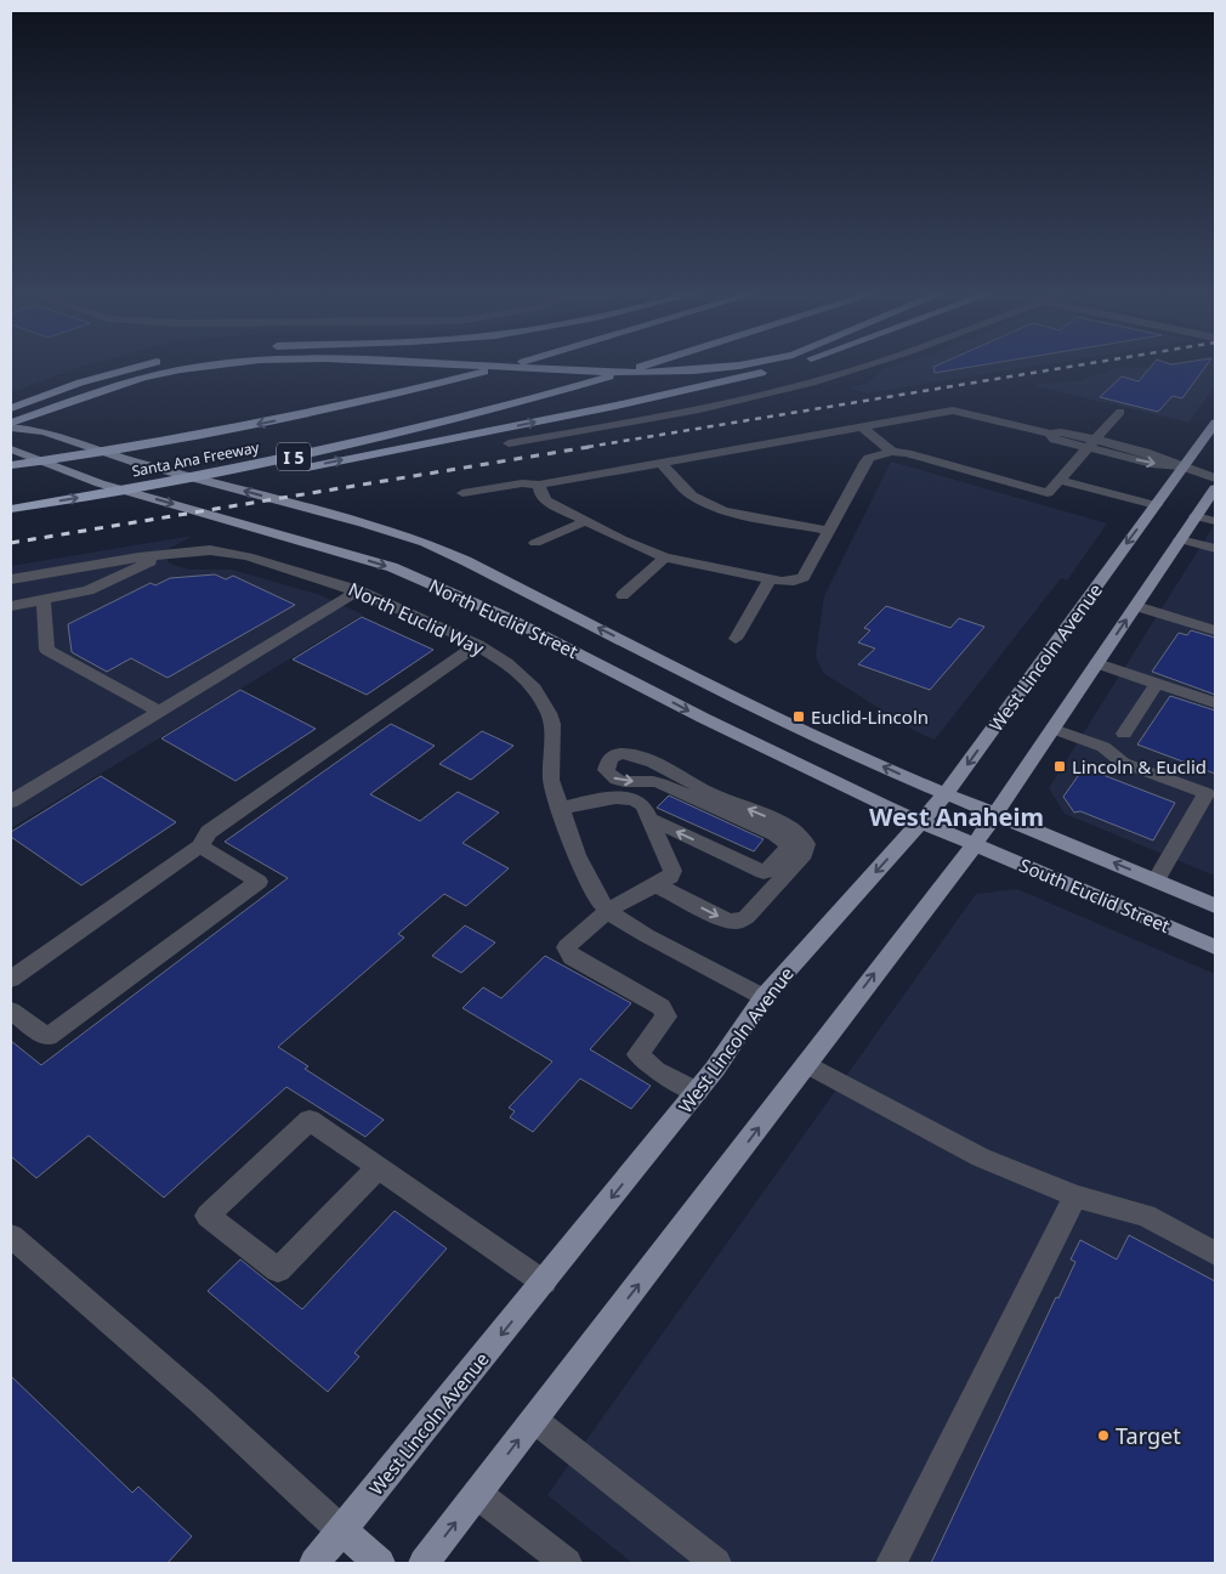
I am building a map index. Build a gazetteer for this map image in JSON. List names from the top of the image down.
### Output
{
  "streets": {
    "highway": ["I 5", "Santa Ana Freeway"],
    "main road": ["North Euclid Street", "West Lincoln Avenue", "South Euclid Street"],
    "street": ["North Euclid Way"]
  },
  "crossings": [
    ["North Euclid Way", "West Lincoln Avenue"],
    ["North Euclid Street", "West Lincoln Avenue"],
    ["North Euclid Street", "South Euclid Street"],
    ["West Lincoln Avenue", "South Euclid Street"]
  ],
  "districts": ["West Anaheim"],
  "places": {
    "transit": ["Euclid-Lincoln", "Lincoln & Euclid"],
    "other": ["Target"]
  }
}
